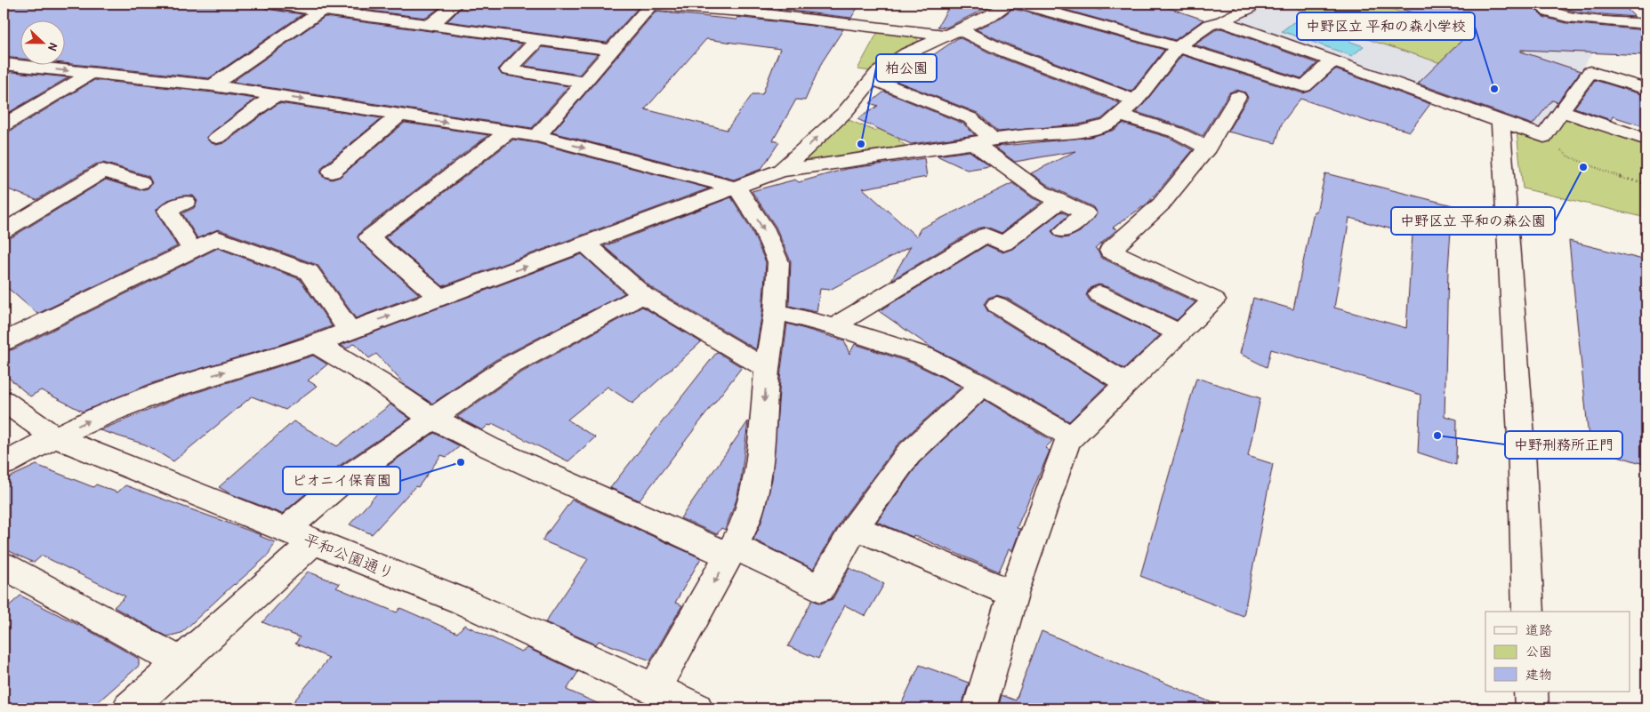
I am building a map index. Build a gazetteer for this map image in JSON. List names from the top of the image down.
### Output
{
  "streets": {
    "street": ["平和公園通り"]
  },
  "places": [
    "中野区立 平和の森小学校",
    "柏公園",
    "中野区立 平和の森公園",
    "中野刑務所正門",
    "ピオニイ保育園"
  ],
  "legend": ["道路", "公園", "建物"],
  "north": "right"
}
